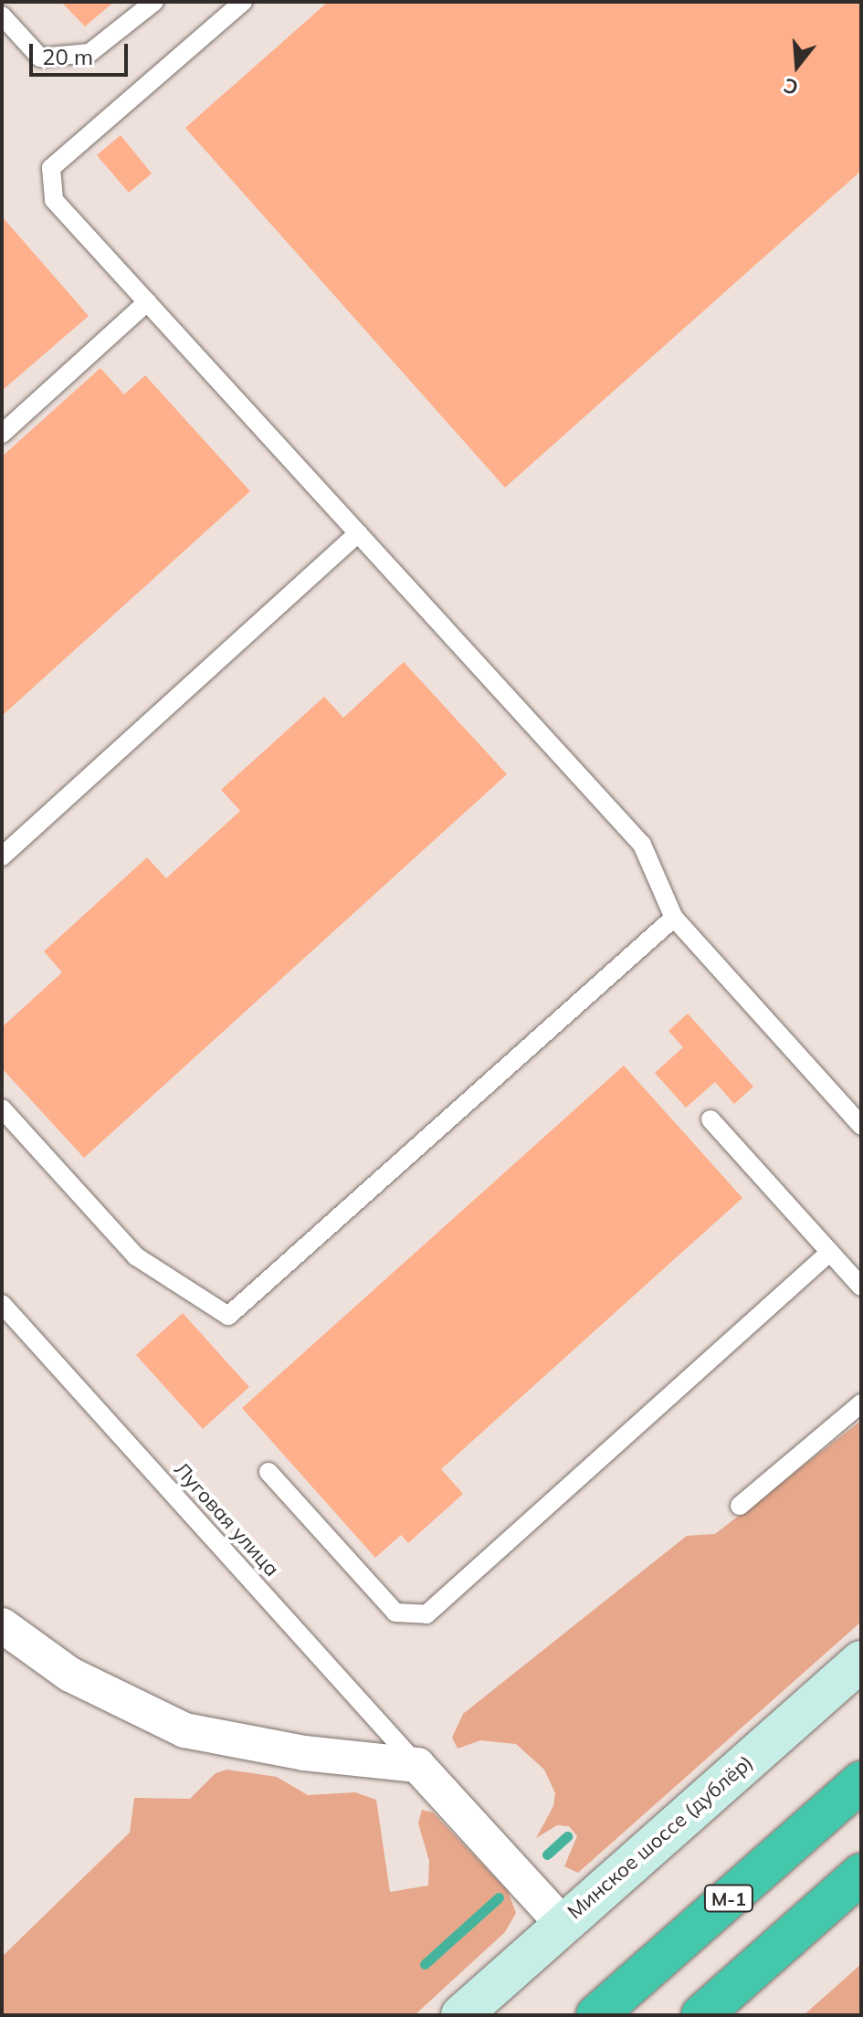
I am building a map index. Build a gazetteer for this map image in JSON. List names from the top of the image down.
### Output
{
  "streets": {
    "highway": ["М-1"],
    "main road": ["Минское шоссе (дублёр)"],
    "lane": ["Луговая улица"]
  },
  "scale_bar": "20 m",
  "north": "bottom"
}
